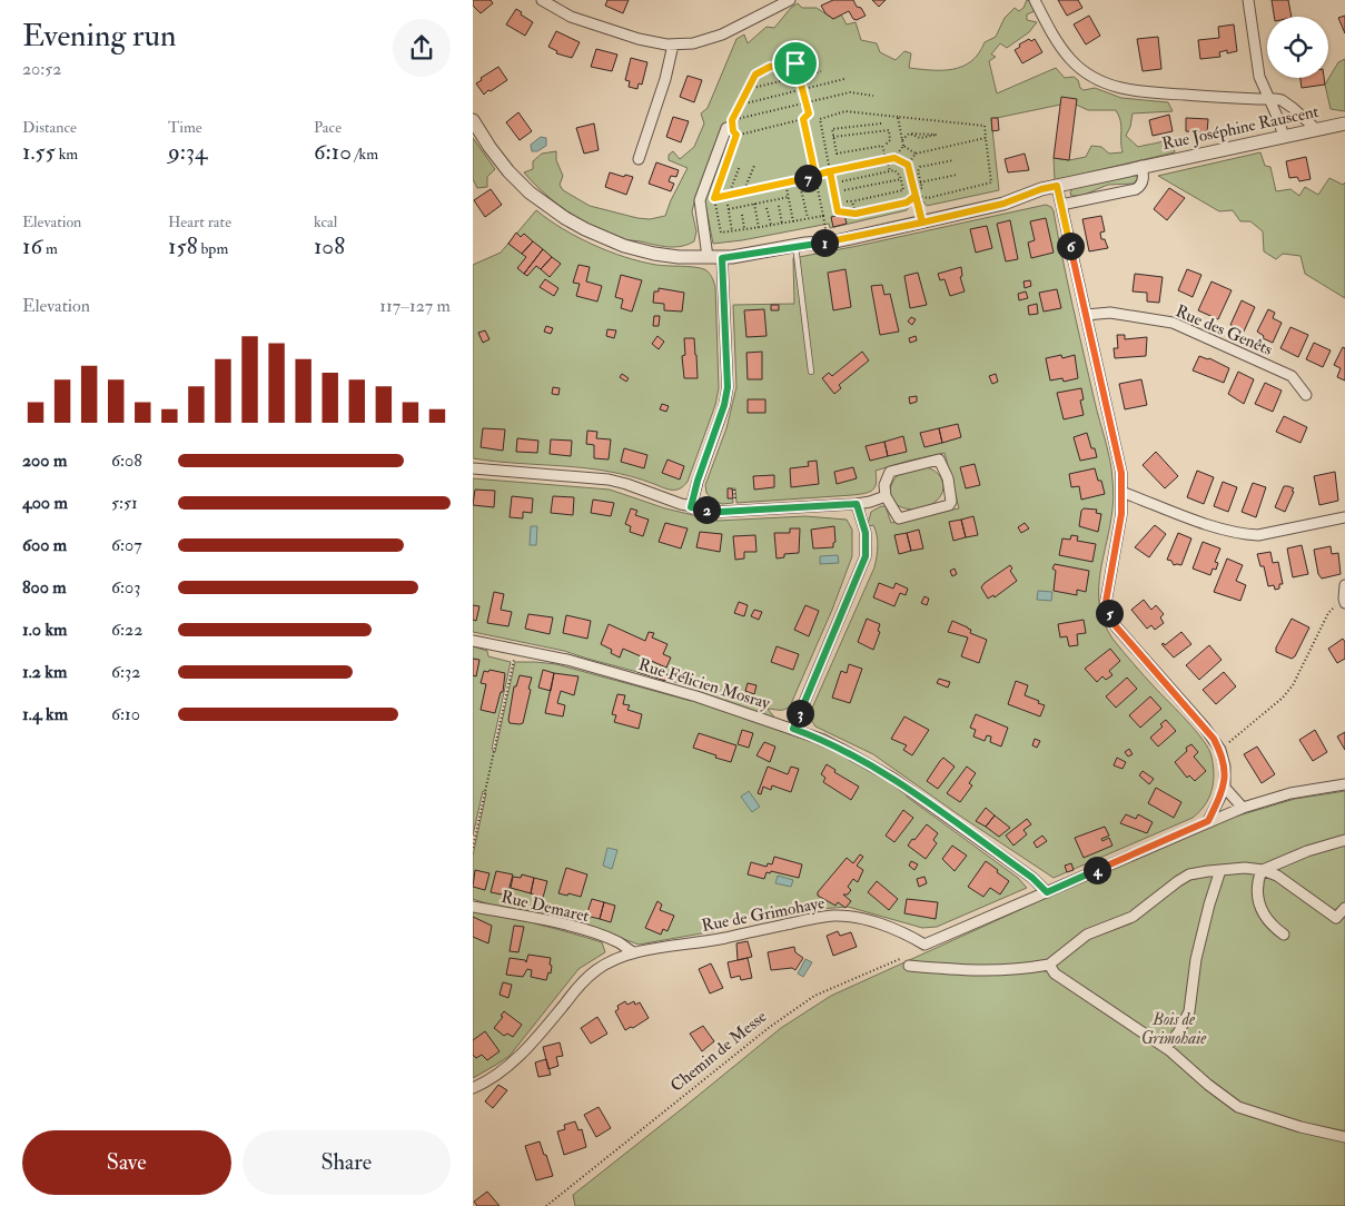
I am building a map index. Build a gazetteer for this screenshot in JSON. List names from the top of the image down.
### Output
{
  "streets": {
    "street": [
      "Rue Joséphine Rauscent",
      "Rue des Genêts",
      "Rue Félicien Mosray",
      "Rue Demaret",
      "Rue de Grimohaye"
    ],
    "path": ["Chemin de Messe"]
  },
  "crossings": [
    ["Rue Félicien Mosray", "Rue de Grimohaye"],
    ["Rue Demaret", "Rue de Grimohaye"]
  ],
  "parks": ["Bois de Grimohaie"],
  "page": {
    "heading": ["Evening run", "20:52"],
    "stats": [
      ["Distance", "1.55 km"],
      ["Time", "9:34"],
      ["Pace", "6:10 /km"],
      ["Elevation", "16 m"],
      ["Heart rate", "158 bpm"],
      ["kcal", "108"]
    ],
    "pins": [
      "7",
      "1",
      "6",
      "2",
      "5",
      "3",
      "4"
    ],
    "chart": ["Elevation", "117–127 m"],
    "list": [
      {
        "name": "200 m",
        "note": "6:08"
      },
      {
        "name": "400 m",
        "note": "5:51"
      },
      {
        "name": "600 m",
        "note": "6:07"
      },
      {
        "name": "800 m",
        "note": "6:03"
      },
      {
        "name": "1.0 km",
        "note": "6:22"
      },
      {
        "name": "1.2 km",
        "note": "6:32"
      },
      {
        "name": "1.4 km",
        "note": "6:10"
      }
    ],
    "buttons": ["Save", "Share"]
  }
}
